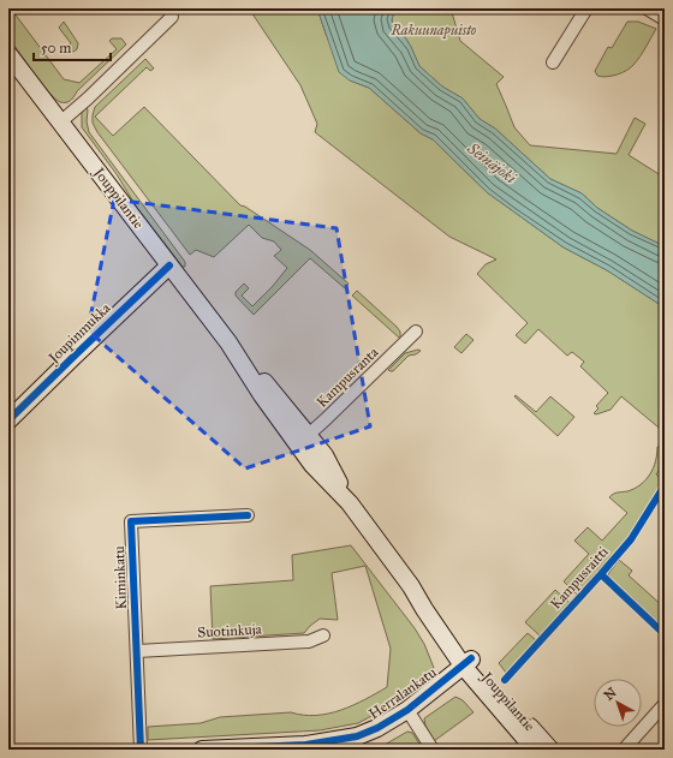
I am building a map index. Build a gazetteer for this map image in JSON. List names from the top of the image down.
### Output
{
  "streets": {
    "main road": ["Jouppilantie", "Joupinmukka", "Herralankatu"],
    "street": ["Kampusranta", "Kiminkatu", "Suotinkuja"],
    "cycle path": ["Kampusraitti"]
  },
  "crossings": [
    ["Jouppilantie", "Joupinmukka"],
    ["Jouppilantie", "Kampusranta"],
    ["Jouppilantie", "Herralankatu"],
    ["Kiminkatu", "Suotinkuja"]
  ],
  "water": ["Seinäjoki"],
  "parks": ["Rakuunapuisto"],
  "scale_bar": "50 m",
  "north": "top left"
}
